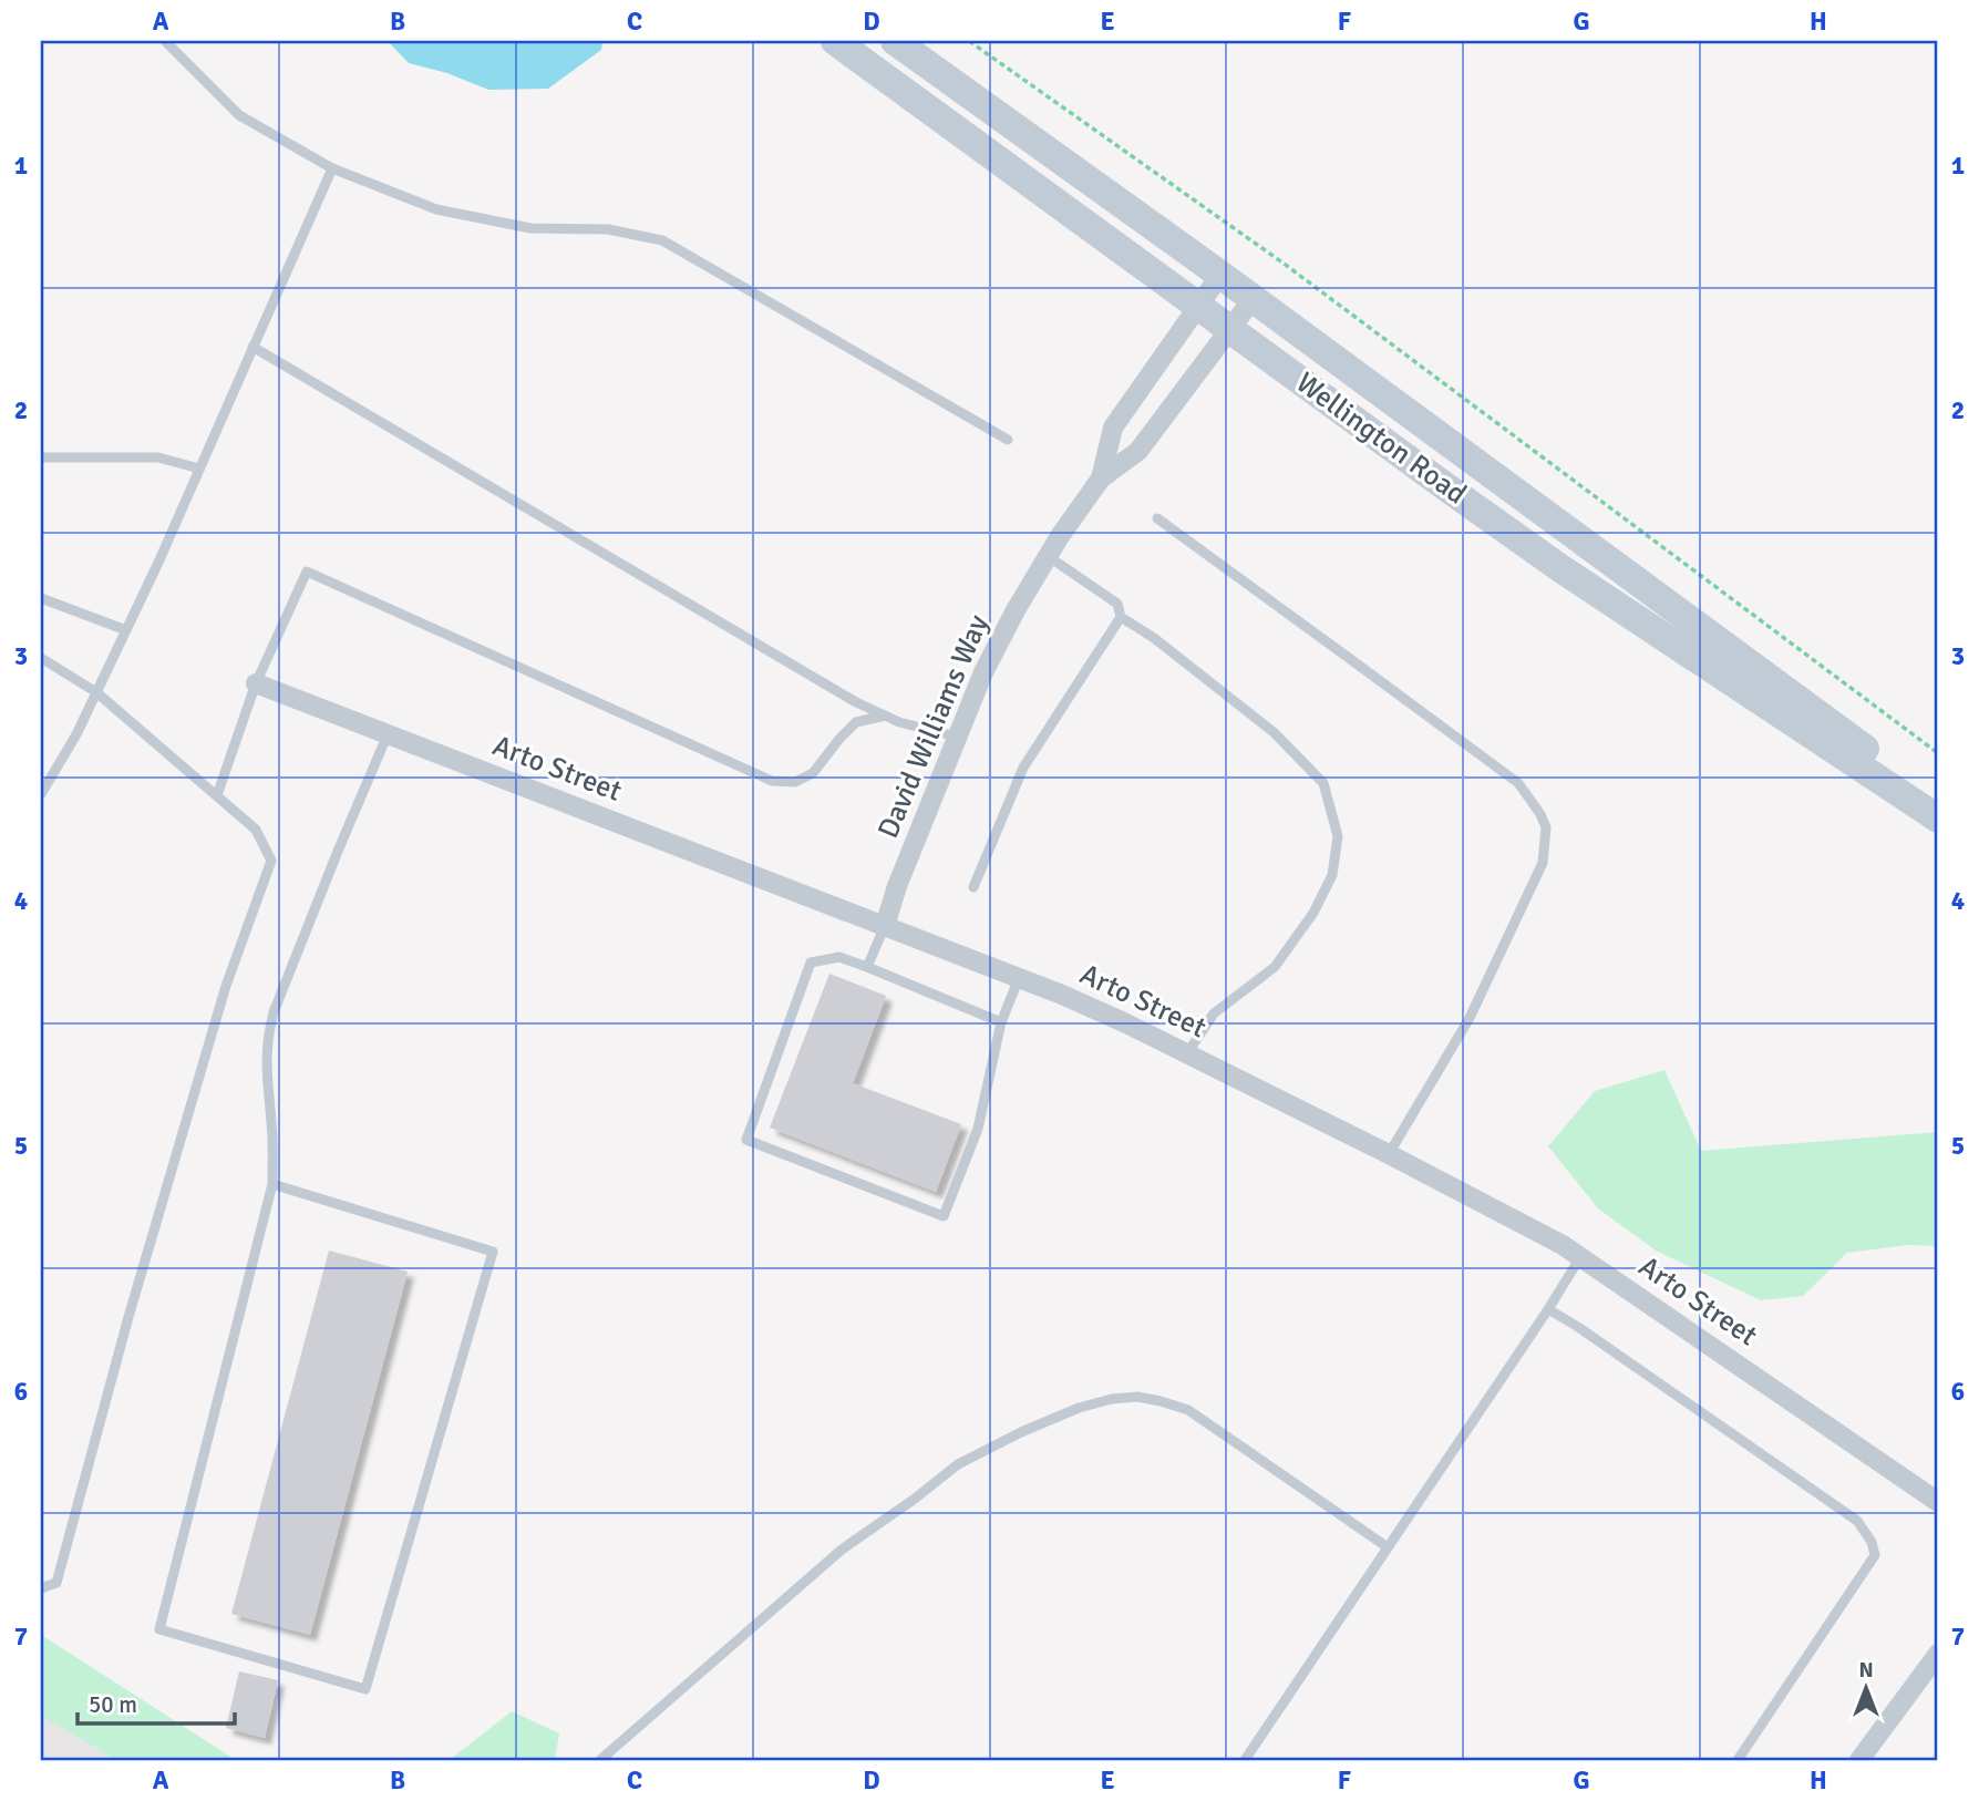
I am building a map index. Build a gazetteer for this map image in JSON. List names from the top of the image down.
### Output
{
  "streets": {
    "main road": ["Wellington Road"],
    "street": ["David Williams Way", "Arto Street"]
  },
  "crossings": [
    ["Wellington Road", "David Williams Way"],
    ["David Williams Way", "Arto Street"]
  ],
  "scale_bar": "50 m",
  "north": "top",
  "grid": {
    "columns": [
      "A",
      "B",
      "C",
      "D",
      "E",
      "F",
      "G",
      "H"
    ],
    "rows": [
      "1",
      "2",
      "3",
      "4",
      "5",
      "6",
      "7"
    ]
  }
}
